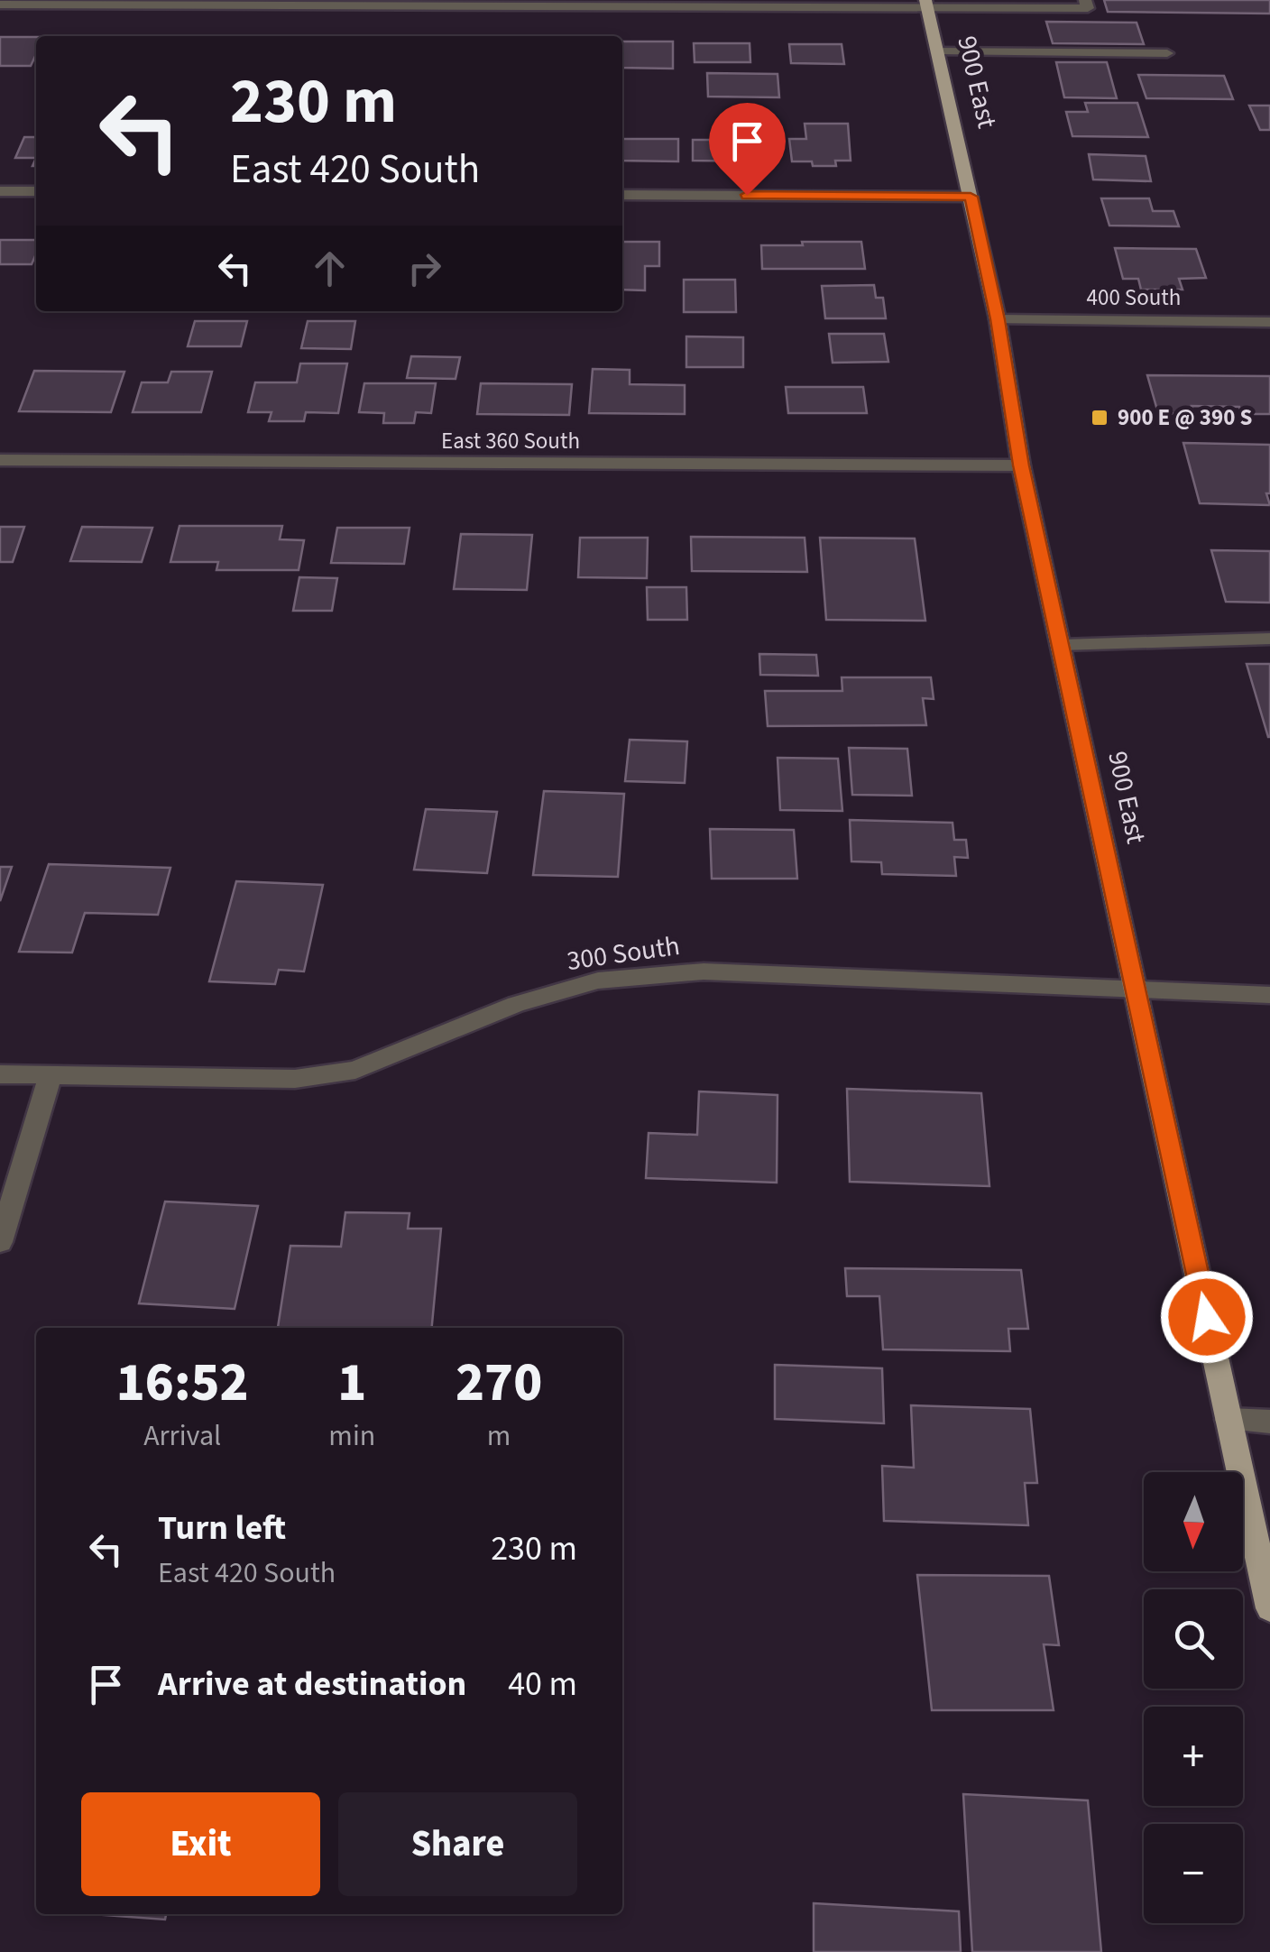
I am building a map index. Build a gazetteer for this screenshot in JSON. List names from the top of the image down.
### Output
{
  "streets": {
    "main road": ["900 East"],
    "street": ["400 South", "East 360 South", "300 South"]
  },
  "crossings": [
    ["900 East", "400 South"],
    ["900 East", "East 360 South"],
    ["900 East", "300 South"]
  ],
  "places": {
    "transit": ["900 E @ 390 S"]
  },
  "north": "bottom",
  "page": {
    "turn": ["230 m", "East 420 South"],
    "eta": [
      "16:52",
      "Arrival",
      "1",
      "min",
      "270",
      "m"
    ],
    "map_buttons": ["+", "−"],
    "list": [
      {
        "name": "Turn left",
        "note": "East 420 South",
        "value": "230 m"
      },
      {
        "name": "Arrive at destination",
        "value": "40 m"
      }
    ],
    "buttons": ["Exit", "Share"]
  }
}
